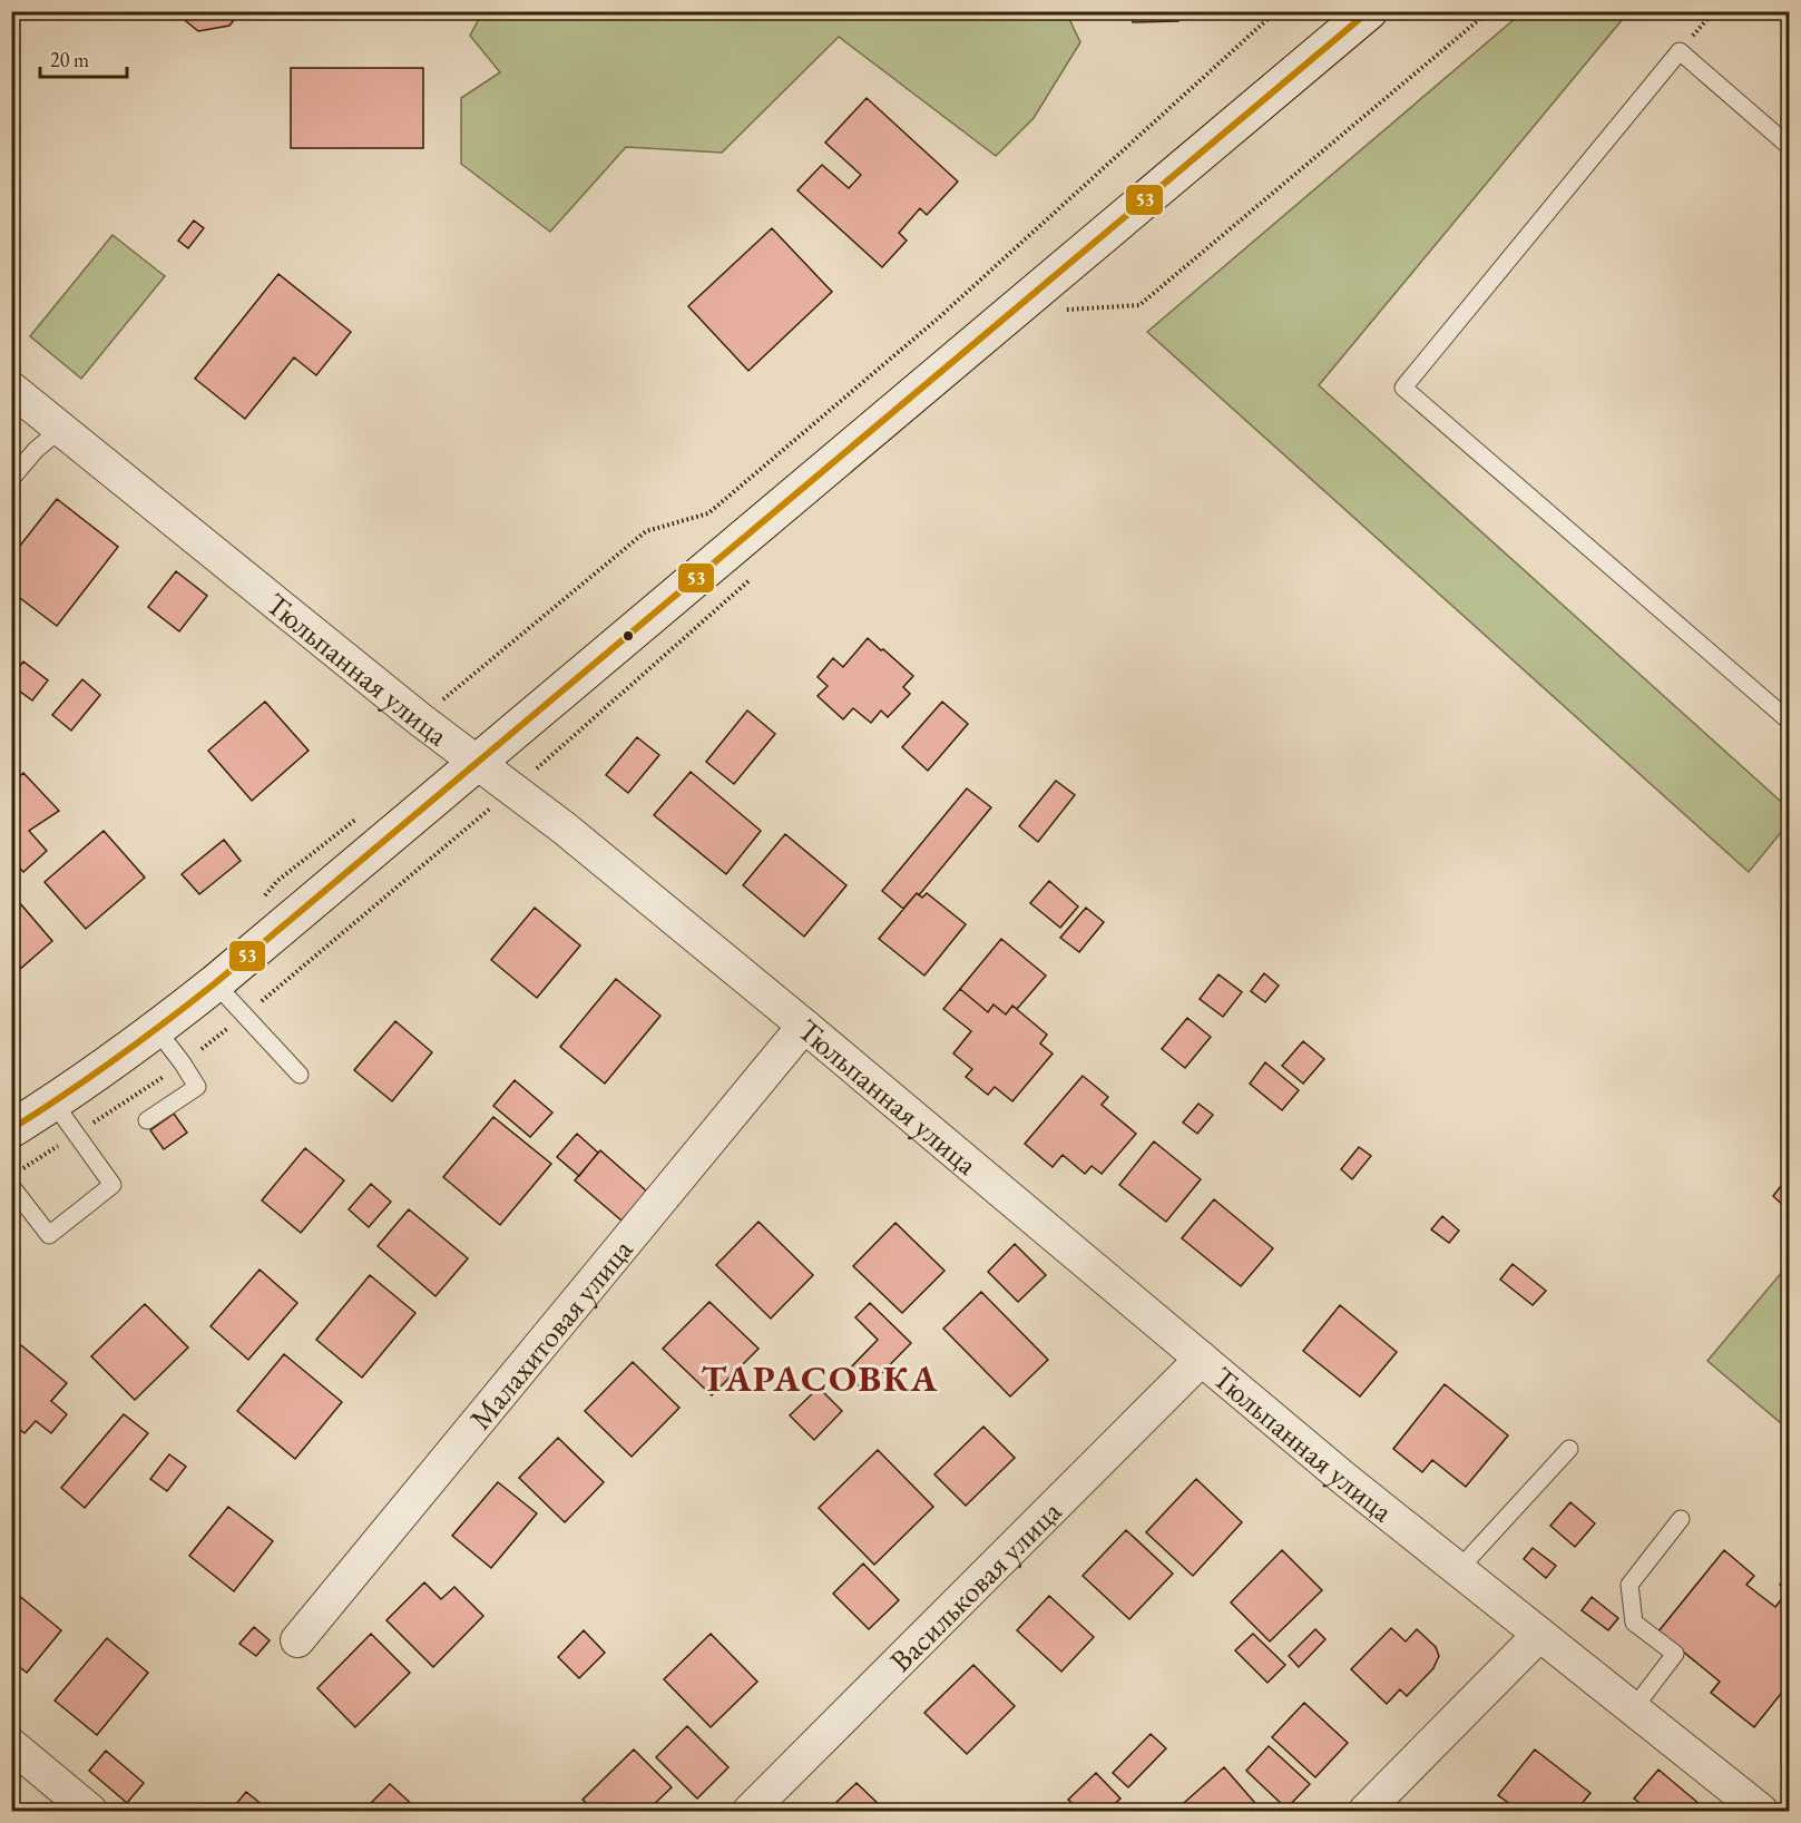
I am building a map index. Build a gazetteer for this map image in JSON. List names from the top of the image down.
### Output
{
  "streets": {
    "street": ["Тюльпанная улица", "Малахитовая улица", "Васильковая улица"]
  },
  "crossings": [
    ["Тюльпанная улица", "Малахитовая улица"],
    ["Тюльпанная улица", "Васильковая улица"]
  ],
  "districts": ["ТАРАСОВКА"],
  "lines": ["transit line 53"],
  "scale_bar": "20 m"
}
